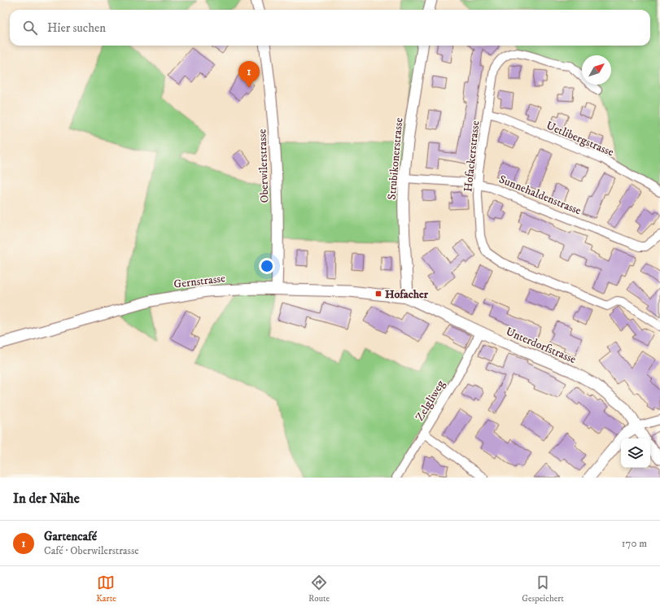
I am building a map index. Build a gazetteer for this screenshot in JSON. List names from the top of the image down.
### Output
{
  "streets": {
    "street": [
      "Uetlibergstrasse",
      "Hofackerstrasse",
      "Strubikonerstrasse",
      "Oberwilerstrasse",
      "Sunnehaldenstrasse",
      "Gernstrasse",
      "Unterdorfstrasse",
      "Zelgliweg"
    ]
  },
  "crossings": [
    ["Uetlibergstrasse", "Hofackerstrasse"],
    ["Hofackerstrasse", "Sunnehaldenstrasse"],
    ["Strubikonerstrasse", "Sunnehaldenstrasse"],
    ["Strubikonerstrasse", "Gernstrasse"],
    ["Strubikonerstrasse", "Unterdorfstrasse"],
    ["Oberwilerstrasse", "Gernstrasse"],
    ["Gernstrasse", "Unterdorfstrasse"],
    ["Unterdorfstrasse", "Zelgliweg"]
  ],
  "places": {
    "transit": ["Hofacher"]
  },
  "north": "top right",
  "page": {
    "search": "Hier suchen",
    "pins": "1",
    "heading": "In der Nähe",
    "list": [
      {
        "mark": "1",
        "name": "Gartencafé",
        "note": "Café · Oberwilerstrasse",
        "value": "170 m"
      }
    ],
    "nav": ["Karte", "Route", "Gespeichert"]
  }
}
